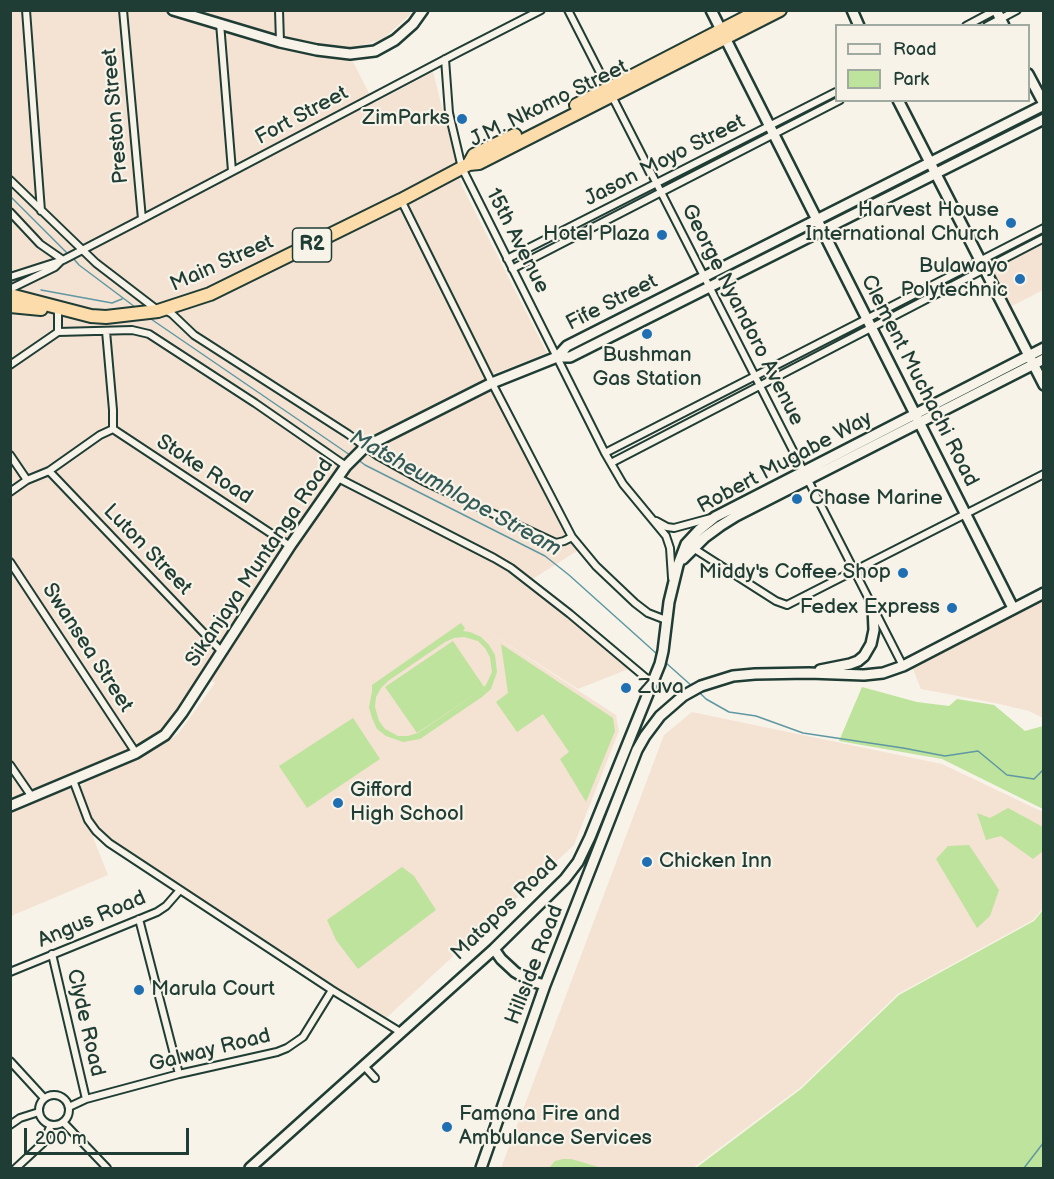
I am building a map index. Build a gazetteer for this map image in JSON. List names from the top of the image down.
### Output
{
  "streets": {
    "highway": ["J.M. Nkomo Street", "R2", "Main Street"],
    "street": [
      "Preston Street",
      "Fort Street",
      "Jason Moyo Street",
      "15th Avenue",
      "Fife Street",
      "George Nyandoro Avenue",
      "Clement Muchachi Road",
      "Robert Mugabe Way",
      "Stoke Road",
      "Luton Street",
      "Sikanjaya Muntanga Road",
      "Swansea Street",
      "Matopos Road",
      "Angus Road",
      "Hillside Road",
      "Clyde Road",
      "Galway Road"
    ]
  },
  "crossings": [
    ["J.M. Nkomo Street", "15th Avenue"],
    ["J.M. Nkomo Street", "Main Street"],
    ["J.M. Nkomo Street", "George Nyandoro Avenue"],
    ["J.M. Nkomo Street", "Clement Muchachi Road"],
    ["Preston Street", "Fort Street"],
    ["Fort Street", "15th Avenue"],
    ["Jason Moyo Street", "15th Avenue"],
    ["Jason Moyo Street", "George Nyandoro Avenue"],
    ["Jason Moyo Street", "Clement Muchachi Road"],
    ["15th Avenue", "Main Street"],
    ["15th Avenue", "Fife Street"],
    ["15th Avenue", "Sikanjaya Muntanga Road"],
    ["15th Avenue", "Matopos Road"],
    ["R2", "Main Street"],
    ["Fife Street", "George Nyandoro Avenue"],
    ["Fife Street", "Clement Muchachi Road"],
    ["Fife Street", "Sikanjaya Muntanga Road"],
    ["George Nyandoro Avenue", "Robert Mugabe Way"],
    ["George Nyandoro Avenue", "Hillside Road"],
    ["Clement Muchachi Road", "Robert Mugabe Way"],
    ["Clement Muchachi Road", "Hillside Road"],
    ["Robert Mugabe Way", "Matopos Road"],
    ["Stoke Road", "Sikanjaya Muntanga Road"],
    ["Luton Street", "Sikanjaya Muntanga Road"],
    ["Sikanjaya Muntanga Road", "Swansea Street"],
    ["Angus Road", "Clyde Road"],
    ["Clyde Road", "Galway Road"]
  ],
  "water": ["Matsheumhlope Stream"],
  "places": [
    "ZimParks",
    "Harvest House International Church",
    "Hotel Plaza",
    "Bulawayo Polytechnic",
    "Bushman Gas Station",
    "Chase Marine",
    "Middy's Coffee Shop",
    "Fedex Express",
    "Zuva",
    "Gifford High School",
    "Chicken Inn",
    "Marula Court",
    "Famona Fire and Ambulance Services"
  ],
  "legend": ["Road", "Park"],
  "scale_bar": "200 m"
}
